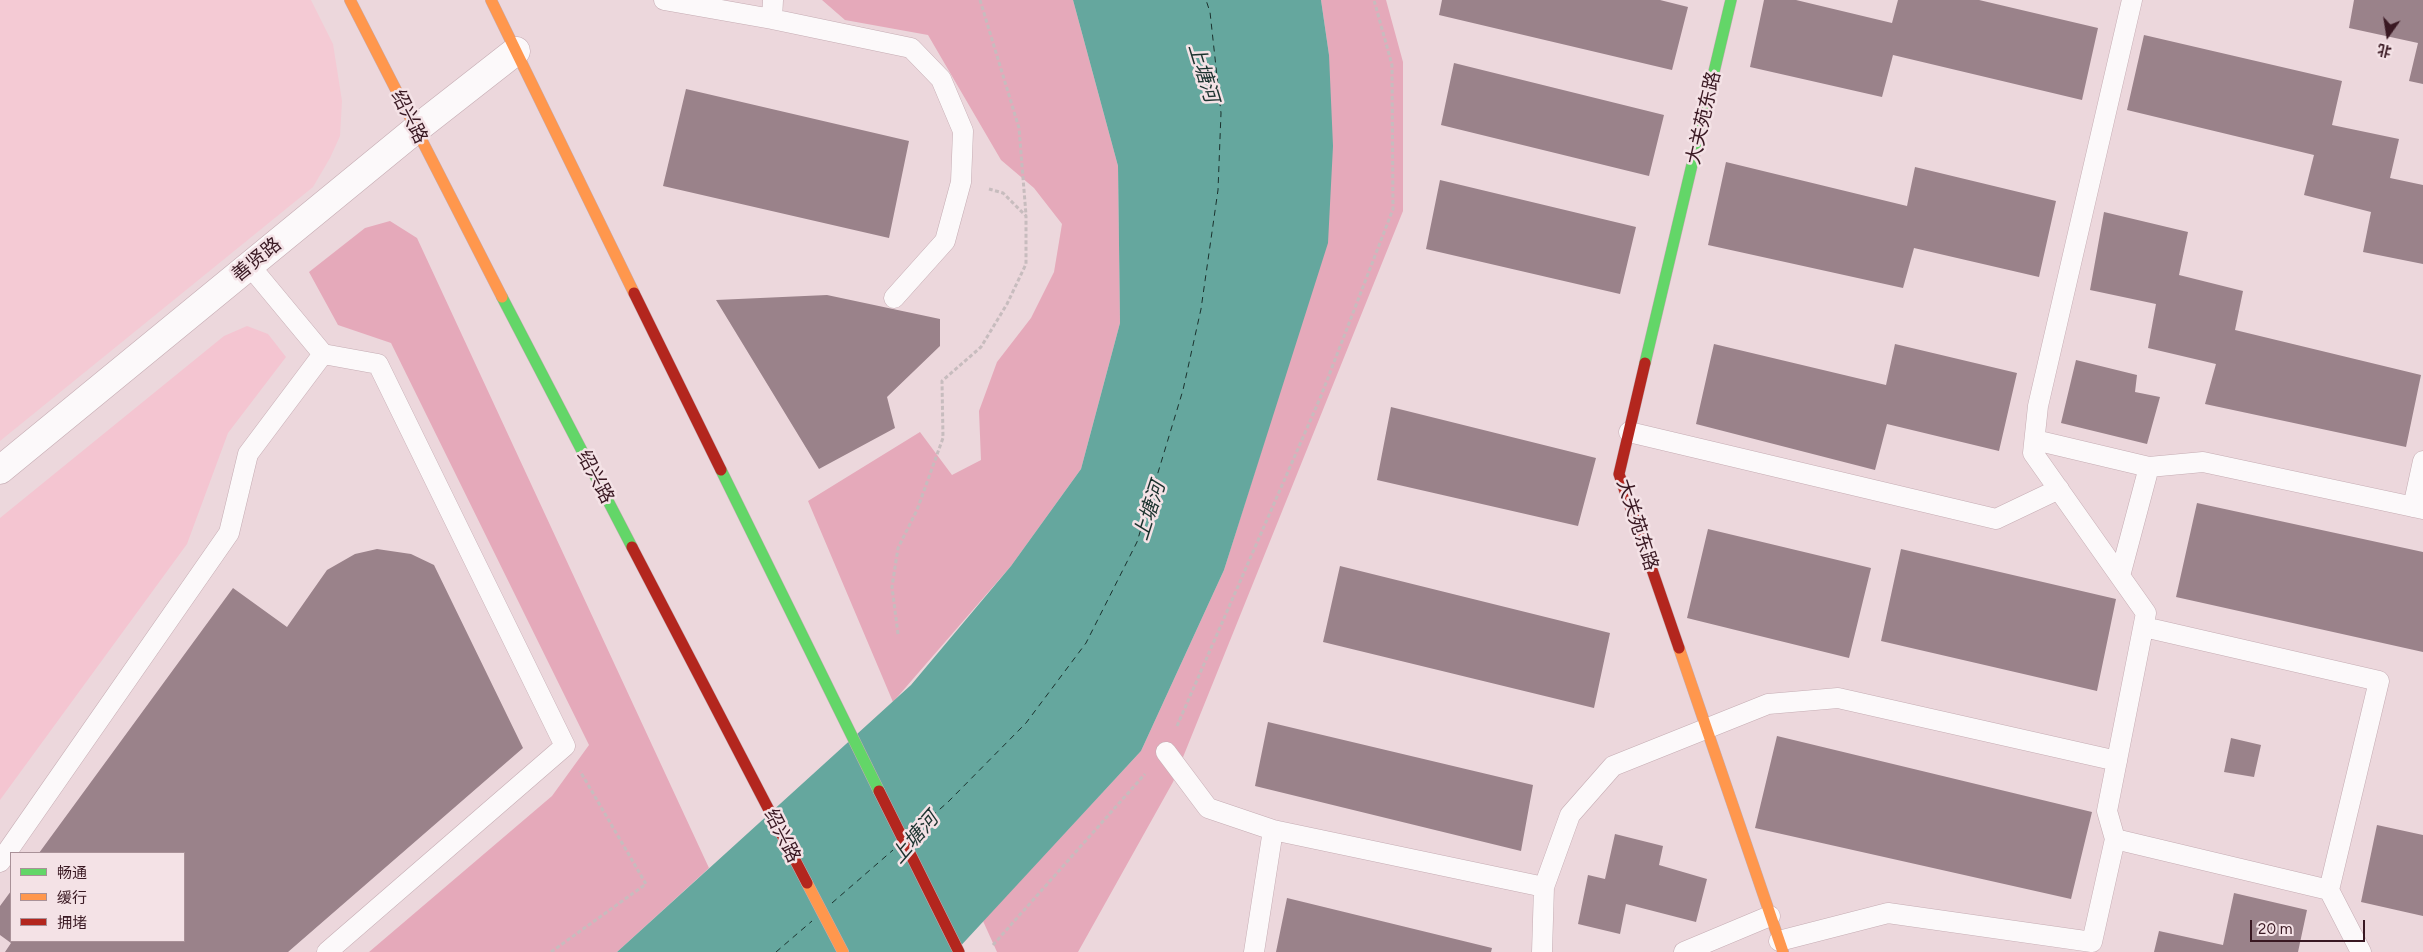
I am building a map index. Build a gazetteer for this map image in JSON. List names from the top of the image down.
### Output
{
  "streets": {
    "main road": ["绍兴路", "大关苑东路"],
    "street": ["善贤路"]
  },
  "crossings": [
    ["绍兴路", "善贤路"]
  ],
  "water": ["上塘河"],
  "legend": ["畅通", "缓行", "拥堵"],
  "scale_bar": "20 m",
  "north": "bottom"
}
